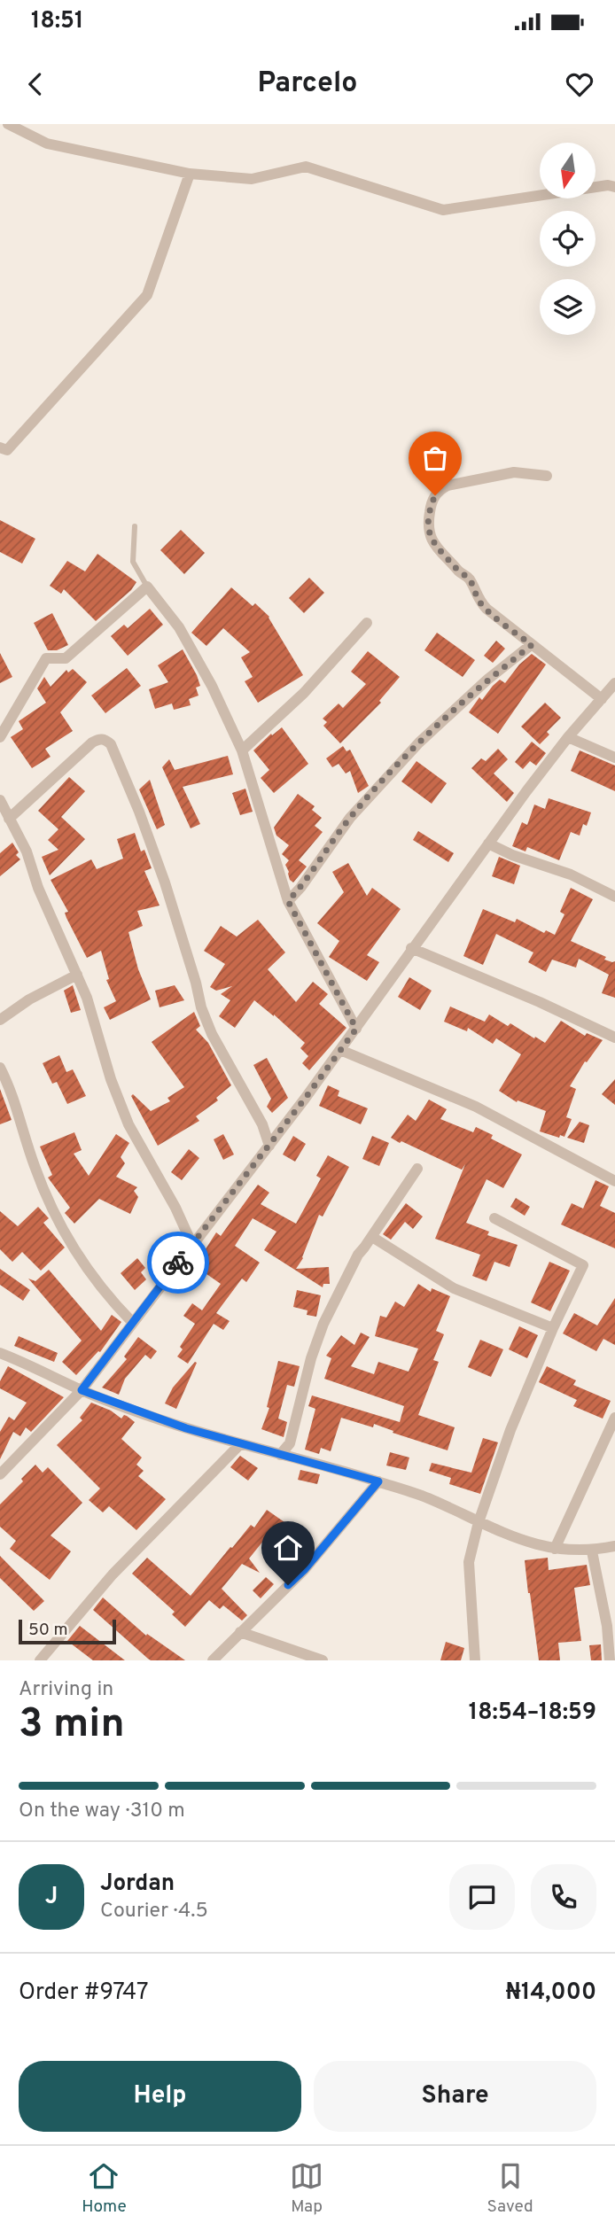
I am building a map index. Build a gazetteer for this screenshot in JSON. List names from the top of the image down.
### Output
{
  "scale_bar": "50 m",
  "north": "bottom",
  "page": {
    "status": "18:51",
    "header": "Parcelo",
    "scale": "50 m",
    "heading": ["3 min", "Arriving in", "18:54–18:59"],
    "panel": [
      "Jordan",
      "Courier · 4.5",
      "Order #9747",
      "₦14,000"
    ],
    "bar": "On the way · 310 m",
    "round": "J",
    "buttons": ["Help", "Share"],
    "tabs": ["Home", "Map", "Saved"]
  }
}
